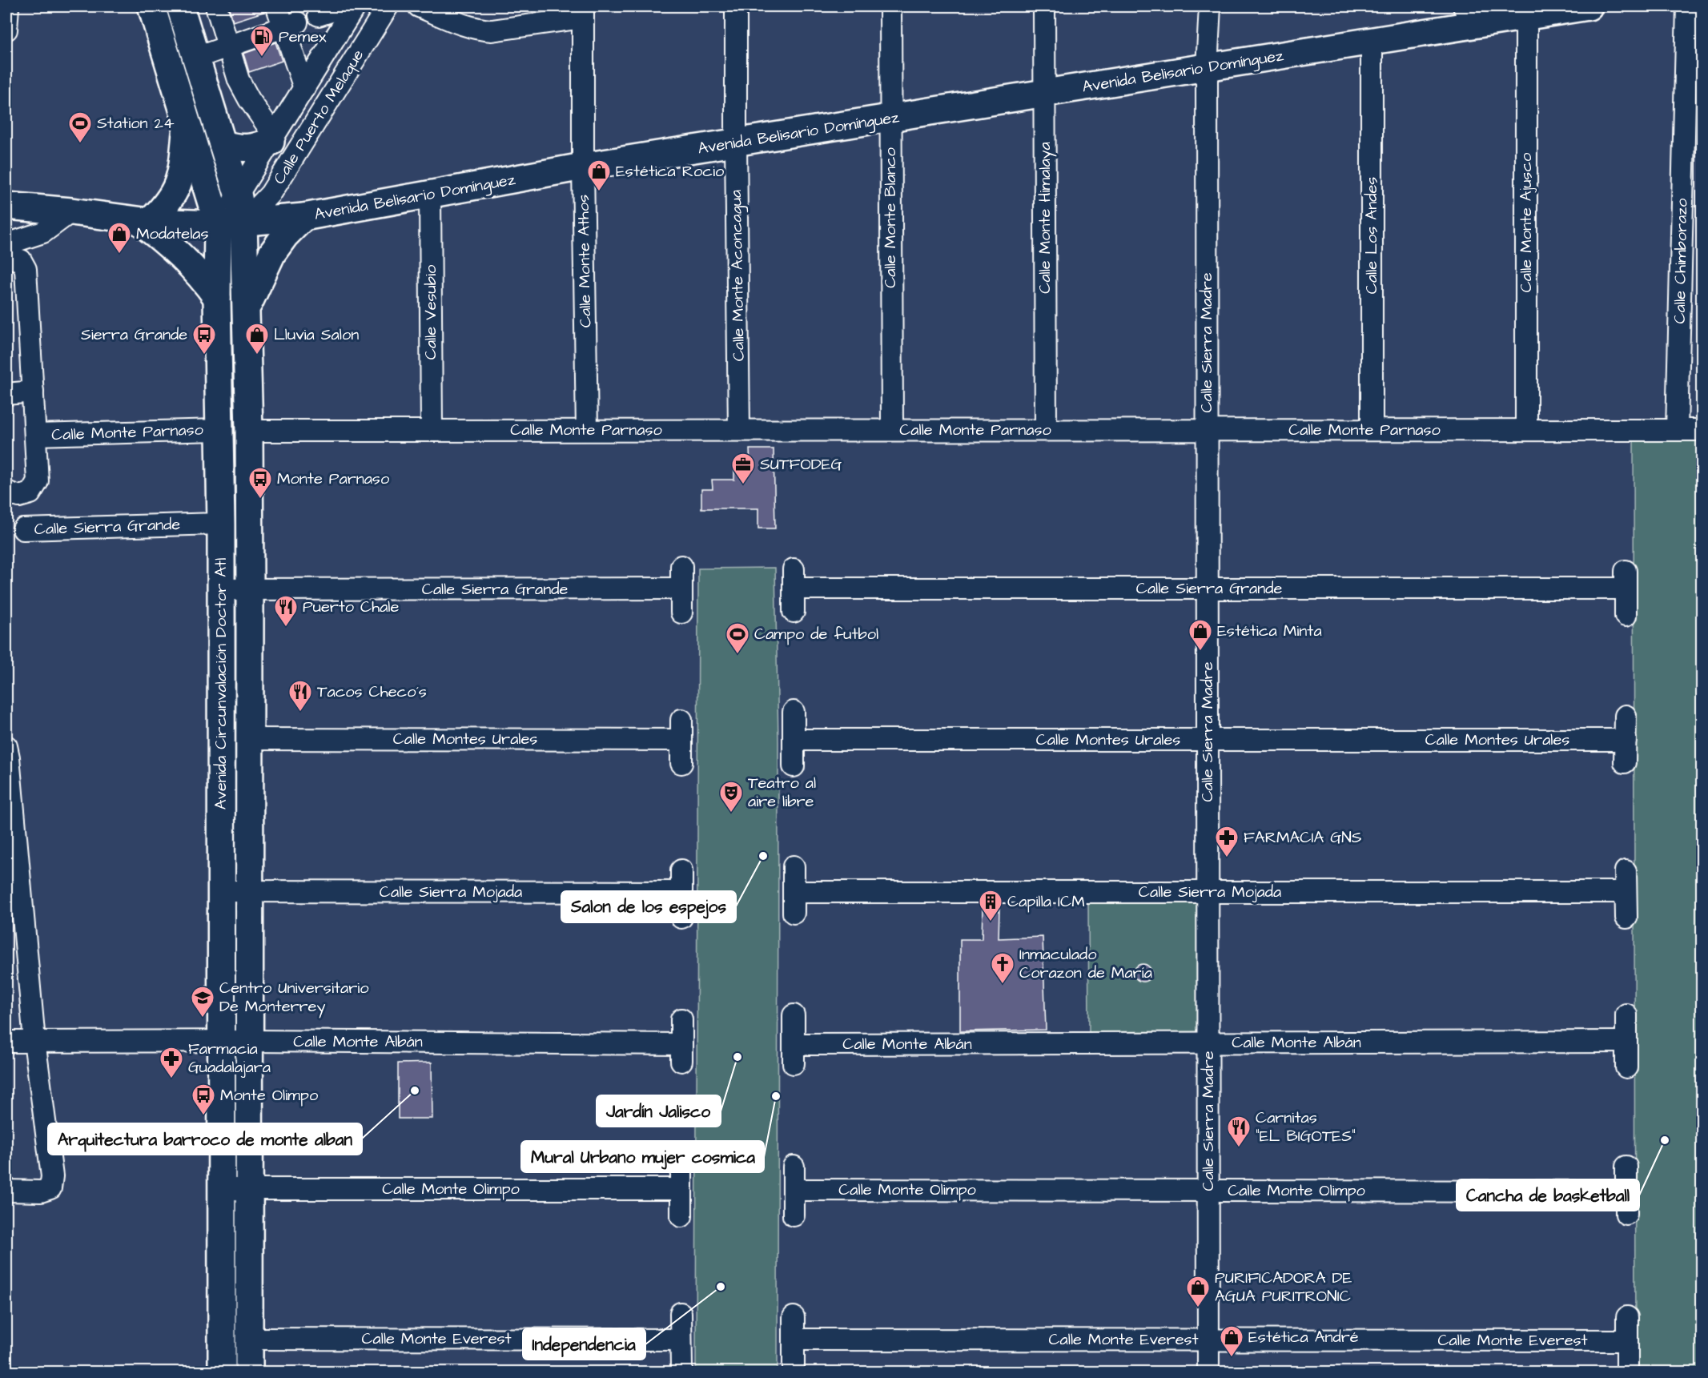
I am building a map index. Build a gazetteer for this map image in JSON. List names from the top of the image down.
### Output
{
  "streets": {
    "main road": ["Avenida Belisario Domínguez", "Avenida Circunvalación Doctor Atl"],
    "street": [
      "Calle Puerto Melaque",
      "Calle Monte Blanco",
      "Calle Monte Himalaya",
      "Calle Monte Ajusco",
      "Calle Los Andes",
      "Calle Monte Athos",
      "Calle Chimborazo",
      "Calle Monte Aconcagua",
      "Calle Vesubio",
      "Calle Sierra Madre",
      "Calle Monte Parnaso",
      "Calle Sierra Grande",
      "Calle Montes Urales",
      "Calle Sierra Mojada",
      "Calle Monte Albán",
      "Calle Monte Olimpo",
      "Calle Monte Everest"
    ]
  },
  "crossings": [
    ["Avenida Belisario Domínguez", "Calle Puerto Melaque"],
    ["Avenida Belisario Domínguez", "Calle Monte Blanco"],
    ["Avenida Belisario Domínguez", "Calle Monte Himalaya"],
    ["Avenida Belisario Domínguez", "Calle Monte Ajusco"],
    ["Avenida Belisario Domínguez", "Calle Los Andes"],
    ["Avenida Belisario Domínguez", "Calle Monte Athos"],
    ["Avenida Belisario Domínguez", "Calle Monte Aconcagua"],
    ["Avenida Belisario Domínguez", "Calle Vesubio"],
    ["Avenida Belisario Domínguez", "Calle Sierra Madre"],
    ["Avenida Belisario Domínguez", "Avenida Circunvalación Doctor Atl"],
    ["Calle Puerto Melaque", "Avenida Circunvalación Doctor Atl"],
    ["Calle Monte Blanco", "Calle Monte Parnaso"],
    ["Calle Monte Himalaya", "Calle Monte Parnaso"],
    ["Calle Monte Ajusco", "Calle Monte Parnaso"],
    ["Calle Los Andes", "Calle Monte Parnaso"],
    ["Calle Monte Athos", "Calle Monte Parnaso"],
    ["Calle Chimborazo", "Calle Monte Parnaso"],
    ["Calle Monte Aconcagua", "Calle Monte Parnaso"],
    ["Calle Vesubio", "Calle Monte Parnaso"],
    ["Calle Sierra Madre", "Calle Monte Parnaso"],
    ["Calle Sierra Madre", "Calle Sierra Grande"],
    ["Calle Sierra Madre", "Calle Montes Urales"],
    ["Calle Sierra Madre", "Calle Sierra Mojada"],
    ["Calle Sierra Madre", "Calle Monte Albán"],
    ["Calle Sierra Madre", "Calle Monte Olimpo"],
    ["Calle Sierra Madre", "Calle Monte Everest"],
    ["Calle Monte Parnaso", "Avenida Circunvalación Doctor Atl"],
    ["Calle Sierra Grande", "Avenida Circunvalación Doctor Atl"],
    ["Avenida Circunvalación Doctor Atl", "Calle Montes Urales"],
    ["Avenida Circunvalación Doctor Atl", "Calle Sierra Mojada"],
    ["Avenida Circunvalación Doctor Atl", "Calle Monte Albán"],
    ["Avenida Circunvalación Doctor Atl", "Calle Monte Olimpo"],
    ["Avenida Circunvalación Doctor Atl", "Calle Monte Everest"]
  ],
  "places": {
    "fuel station": ["Pemex"],
    "sports": ["Station 24", "Campo de futbol"],
    "shop": [
      "Estética Rocio",
      "Modatelas",
      "Lluvia Salon",
      "Estética Minta",
      "PURIFICADORA DE AGUA PURITRONIC",
      "Estética André"
    ],
    "bus stop": ["Sierra Grande", "Monte Parnaso", "Monte Olimpo"],
    "office": ["SUTFODEG"],
    "restaurant": ["Puerto Chale", "Tacos Checo´s", "Carnitas \"EL BIGOTES\""],
    "theatre": ["Teatro al aire libre"],
    "other": [
      "Salon de los espejos",
      "Jardín Jalisco",
      "Arquitectura barroco de monte alban",
      "Mural Urbano mujer cosmica",
      "Cancha de basketball",
      "Independencia"
    ],
    "pharmacy": ["FARMACIA GNS", "Farmacia Guadalajara"],
    "building": ["Capilla ICM"],
    "church": ["Inmaculado Corazon de María"],
    "school or university": ["Centro Universitario De Monterrey"]
  }
}
